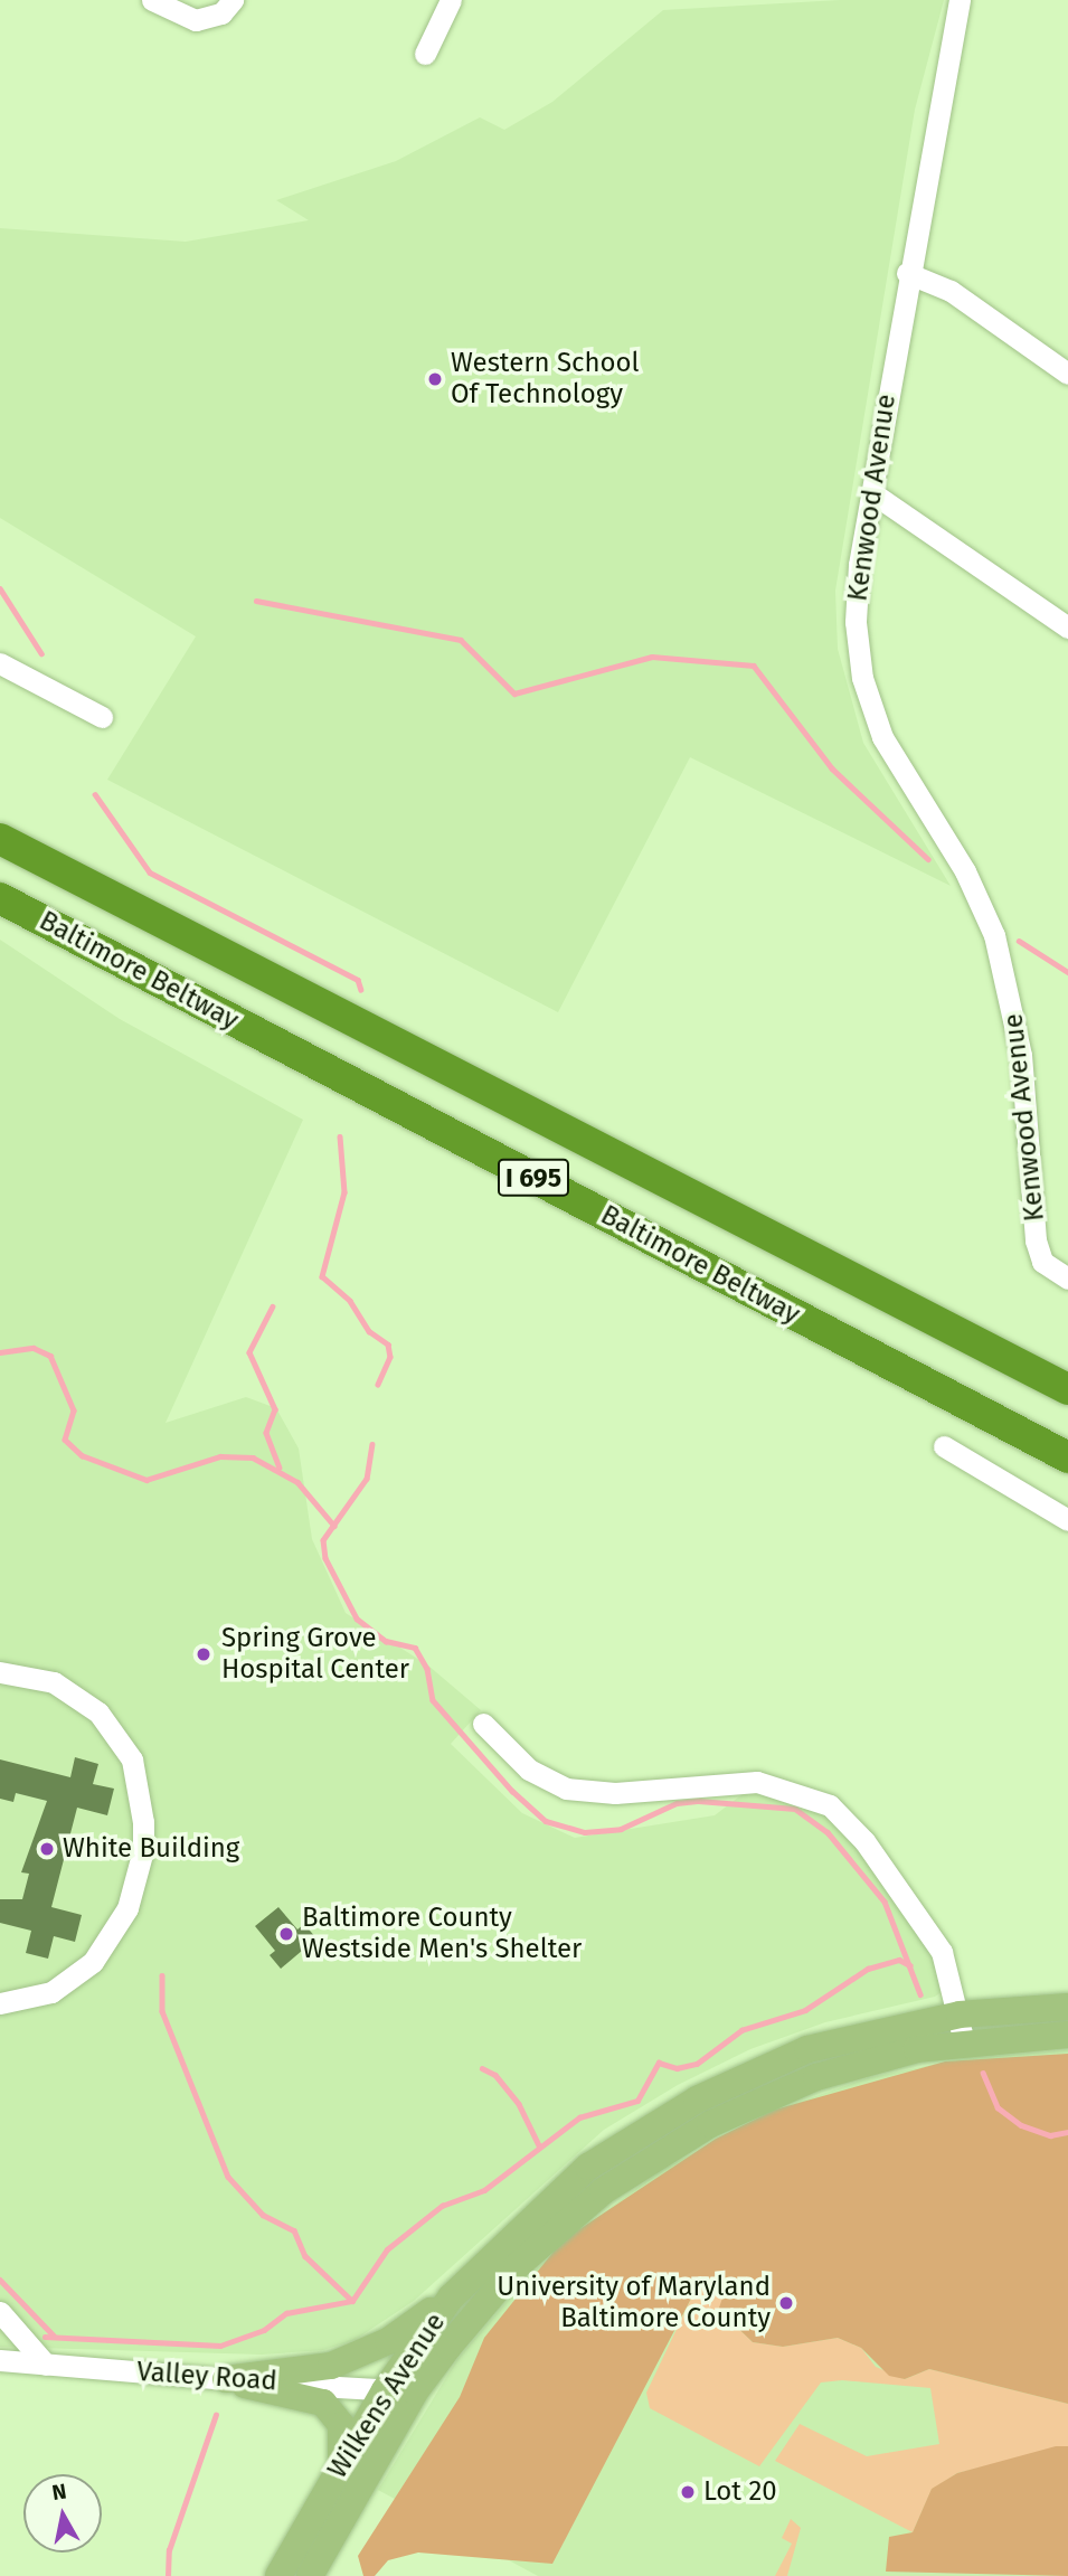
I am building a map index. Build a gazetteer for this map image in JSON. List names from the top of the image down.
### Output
{
  "streets": {
    "highway": ["Baltimore Beltway", "I 695"],
    "main road": ["Wilkens Avenue"],
    "street": ["Kenwood Avenue", "Valley Road"]
  },
  "crossings": [
    ["Valley Road", "Wilkens Avenue"]
  ],
  "places": [
    "Western School Of Technology",
    "Spring Grove Hospital Center",
    "White Building",
    "Baltimore County Westside Men's Shelter",
    "University of Maryland Baltimore County",
    "Lot 20"
  ],
  "north": "top"
}
